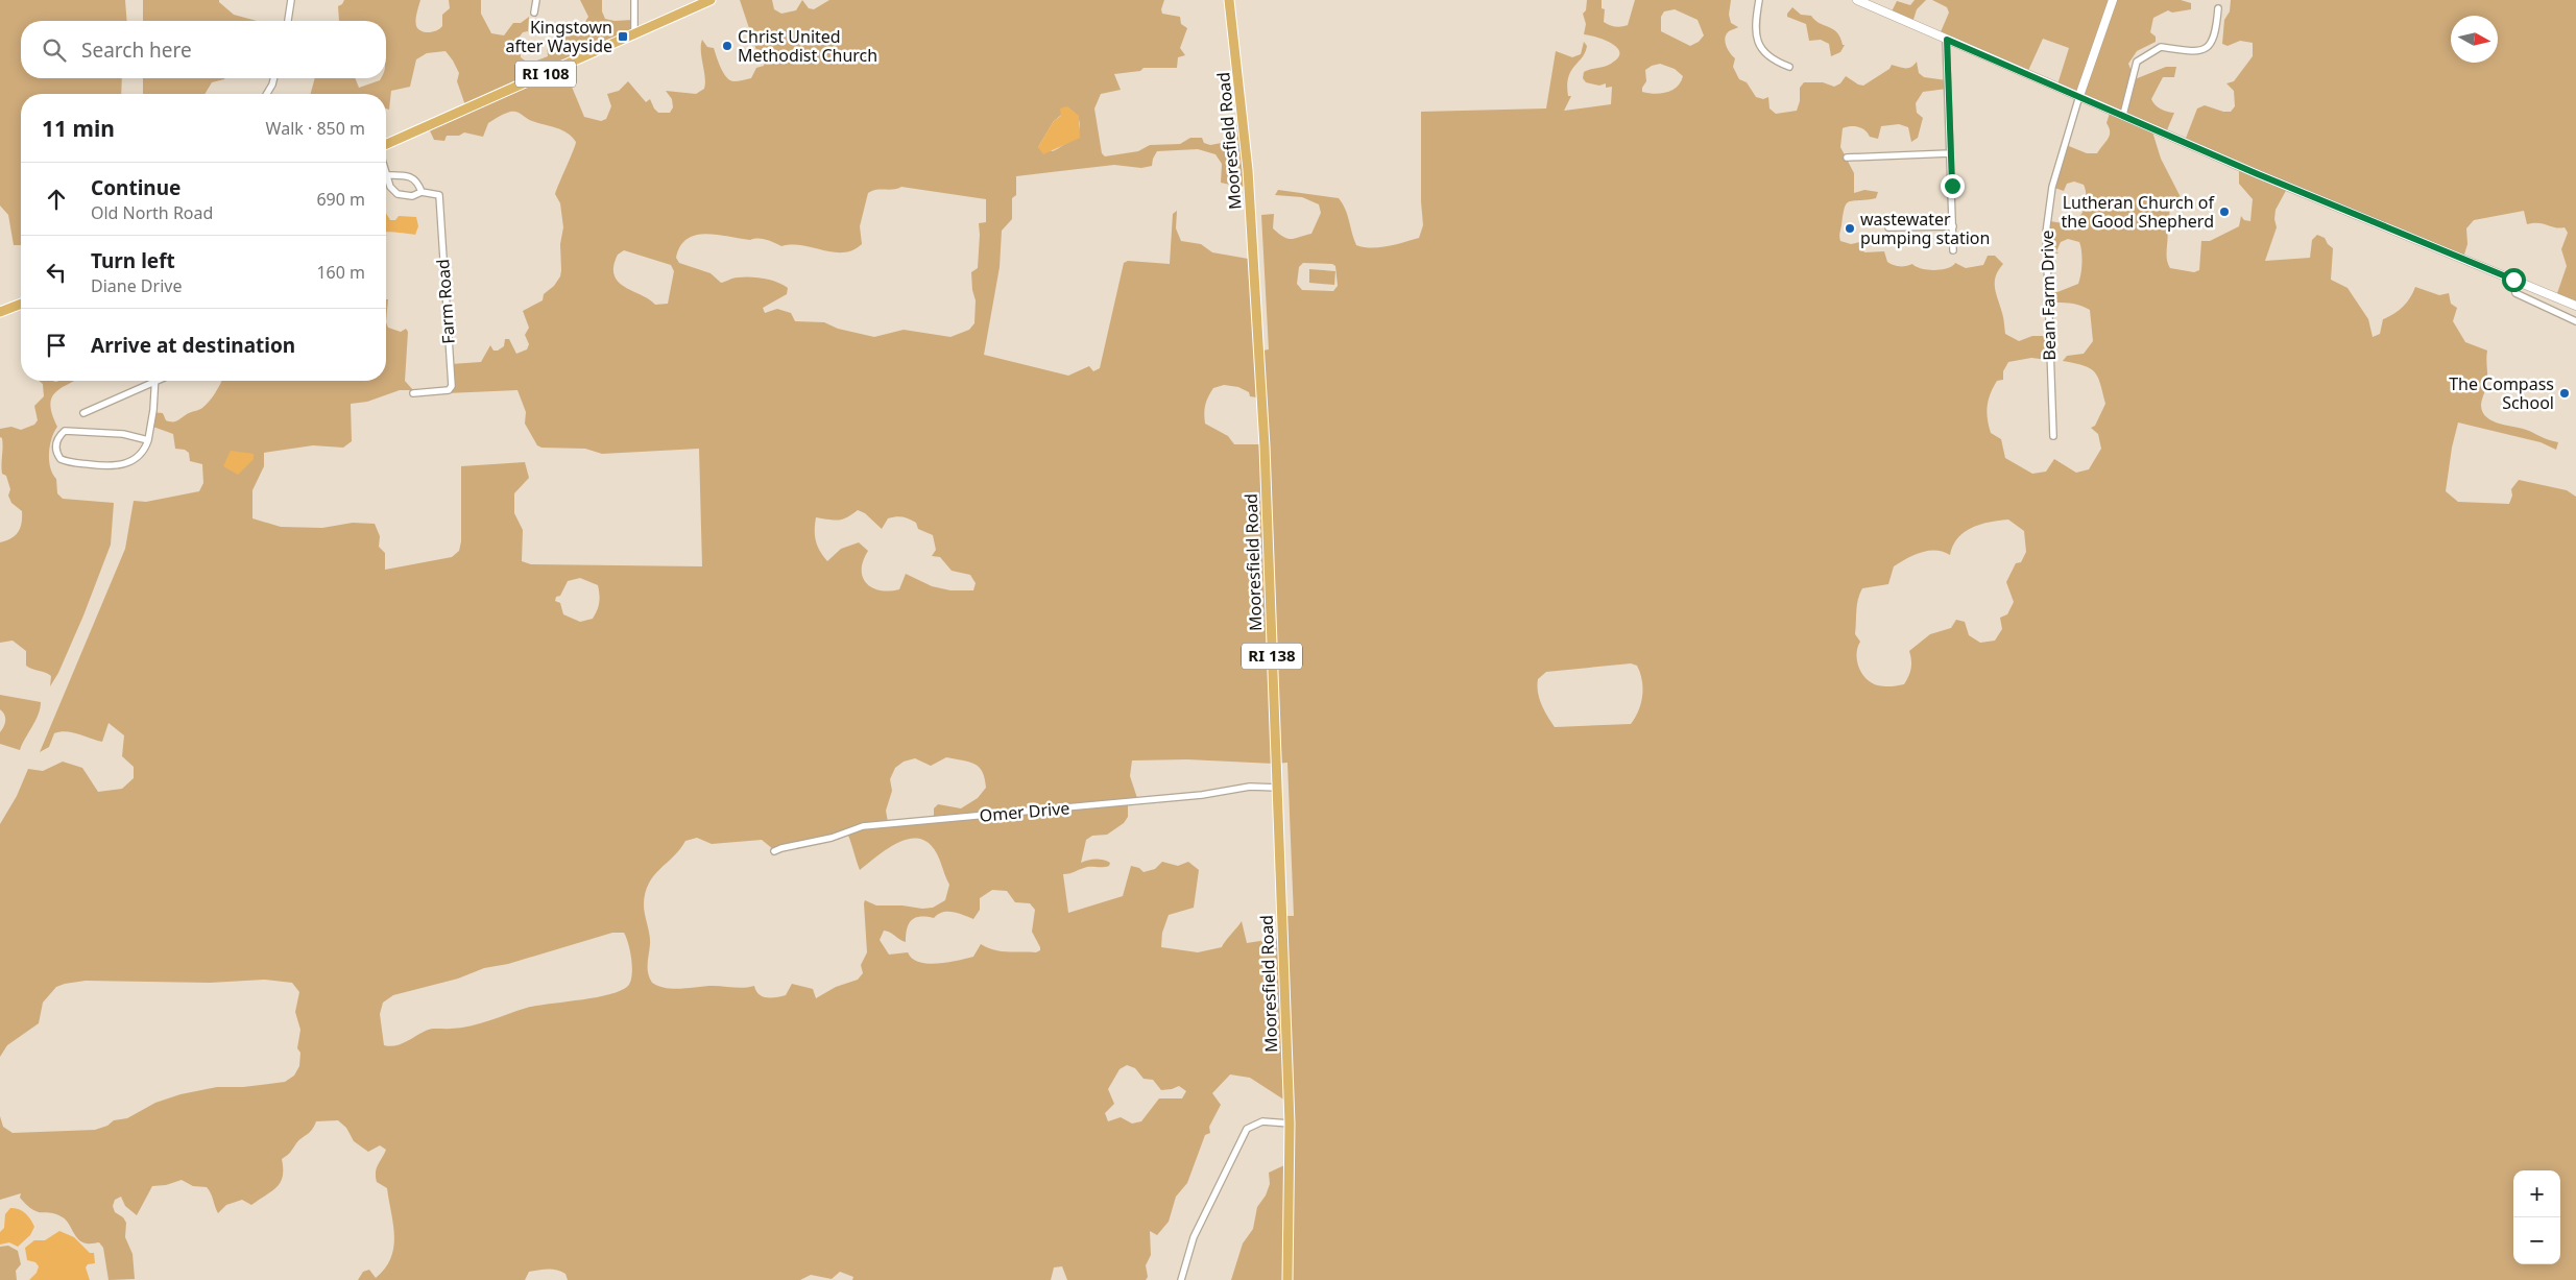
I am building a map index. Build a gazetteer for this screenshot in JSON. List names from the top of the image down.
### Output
{
  "streets": {
    "main road": ["RI 108", "Mooresfield Road", "RI 138"],
    "street": ["Bean Farm Drive", "Farm Road", "Omer Drive"]
  },
  "crossings": [
    ["Mooresfield Road", "Omer Drive"]
  ],
  "places": {
    "transit": ["Kingstown after Wayside"],
    "other": [
      "Christ United Methodist Church",
      "Lutheran Church of the Good Shepherd",
      "wastewater pumping station",
      "The Compass School"
    ]
  },
  "north": "right",
  "page": {
    "search": "Search here",
    "heading": ["11 min", "Walk · 850 m"],
    "list": [
      ["Continue", "Old North Road", "690 m"],
      ["Turn left", "Diane Drive", "160 m"],
      "Arrive at destination"
    ],
    "map_buttons": ["+", "−"]
  }
}
